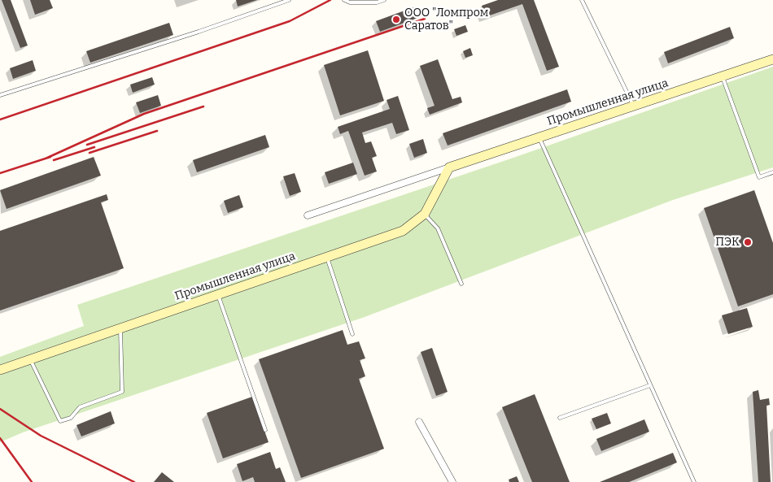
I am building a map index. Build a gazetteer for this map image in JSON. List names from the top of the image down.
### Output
{
  "streets": {
    "street": ["Промышленная улица"]
  },
  "places": ["ООО \"Ломпром Саратов\"", "ПЭК"]
}
